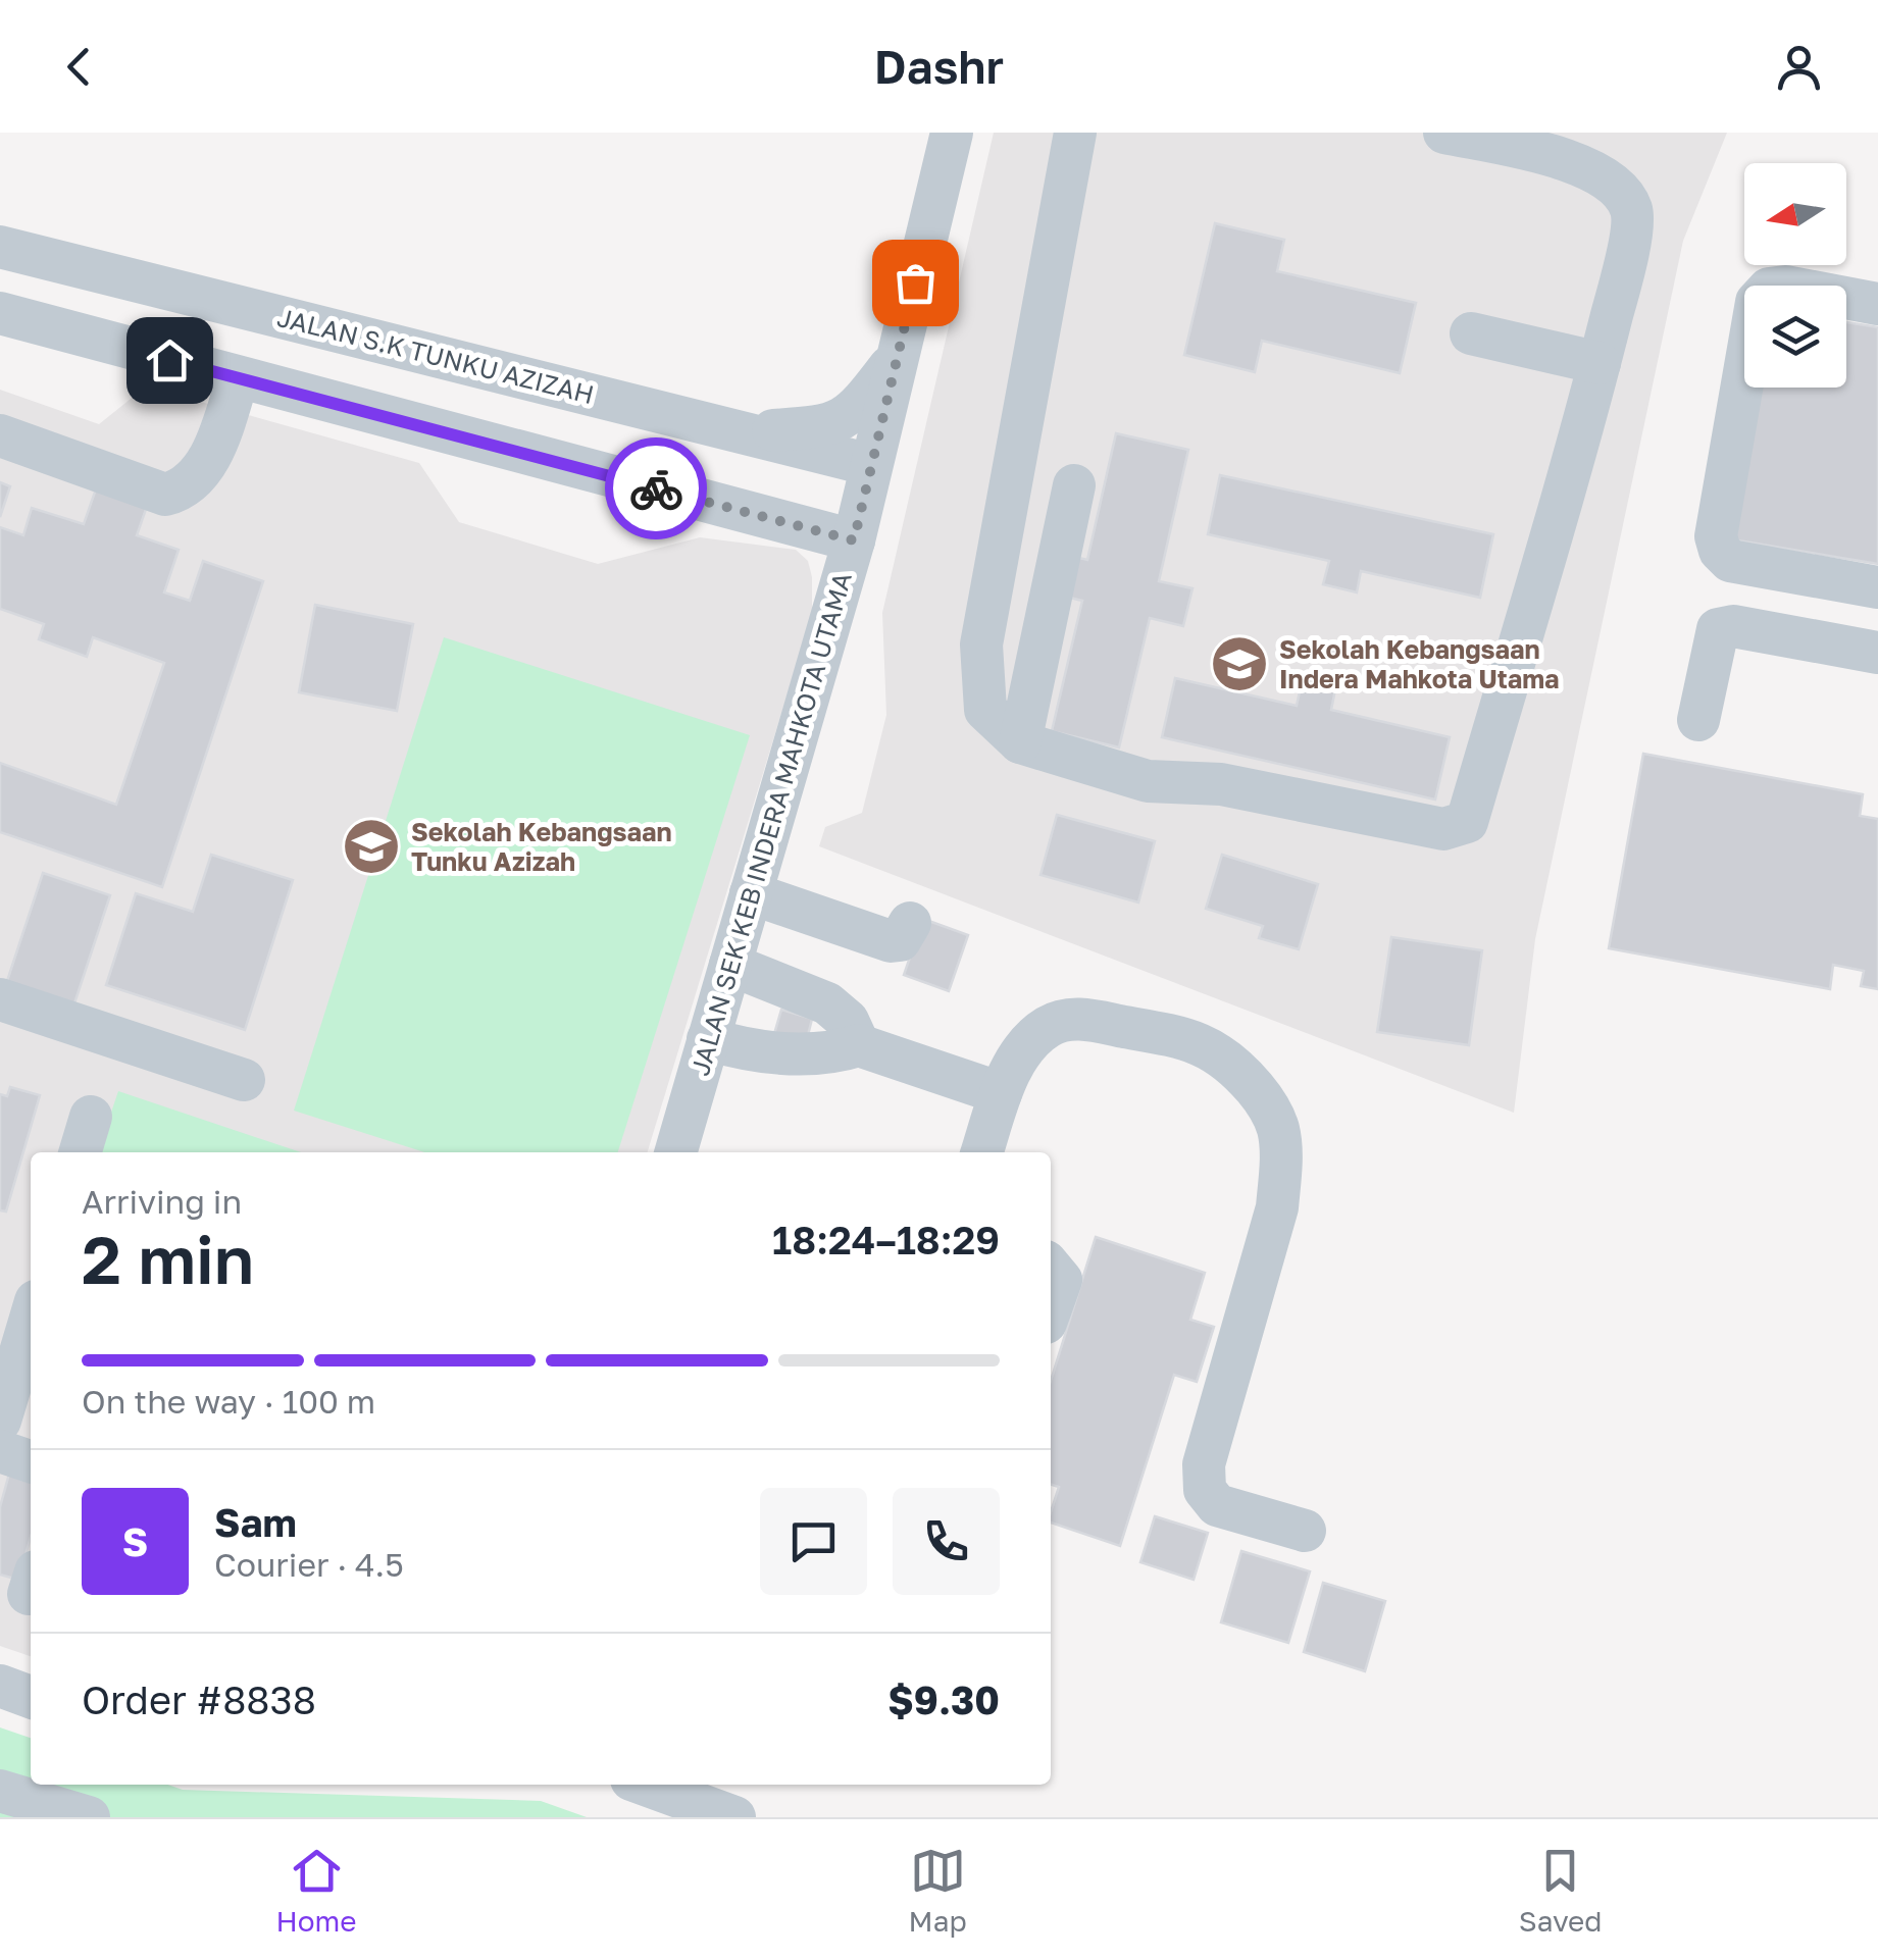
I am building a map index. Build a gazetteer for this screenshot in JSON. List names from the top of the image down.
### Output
{
  "streets": {
    "street": ["JALAN S.K TUNKU AZIZAH", "JALAN SEK KEB INDERA MAHKOTA UTAMA"]
  },
  "crossings": [
    ["JALAN S.K TUNKU AZIZAH", "JALAN SEK KEB INDERA MAHKOTA UTAMA"]
  ],
  "places": {
    "school or university": ["Sekolah Kebangsaan Indera Mahkota Utama", "Sekolah Kebangsaan Tunku Azizah"]
  },
  "north": "left",
  "page": {
    "header": "Dashr",
    "heading": ["2 min", "Arriving in", "18:24–18:29"],
    "panel": [
      "Sam",
      "Courier · 4.5",
      "Order #8838",
      "$9.30"
    ],
    "bar": "On the way · 100 m",
    "round": "S",
    "tabs": ["Home", "Map", "Saved"]
  }
}
